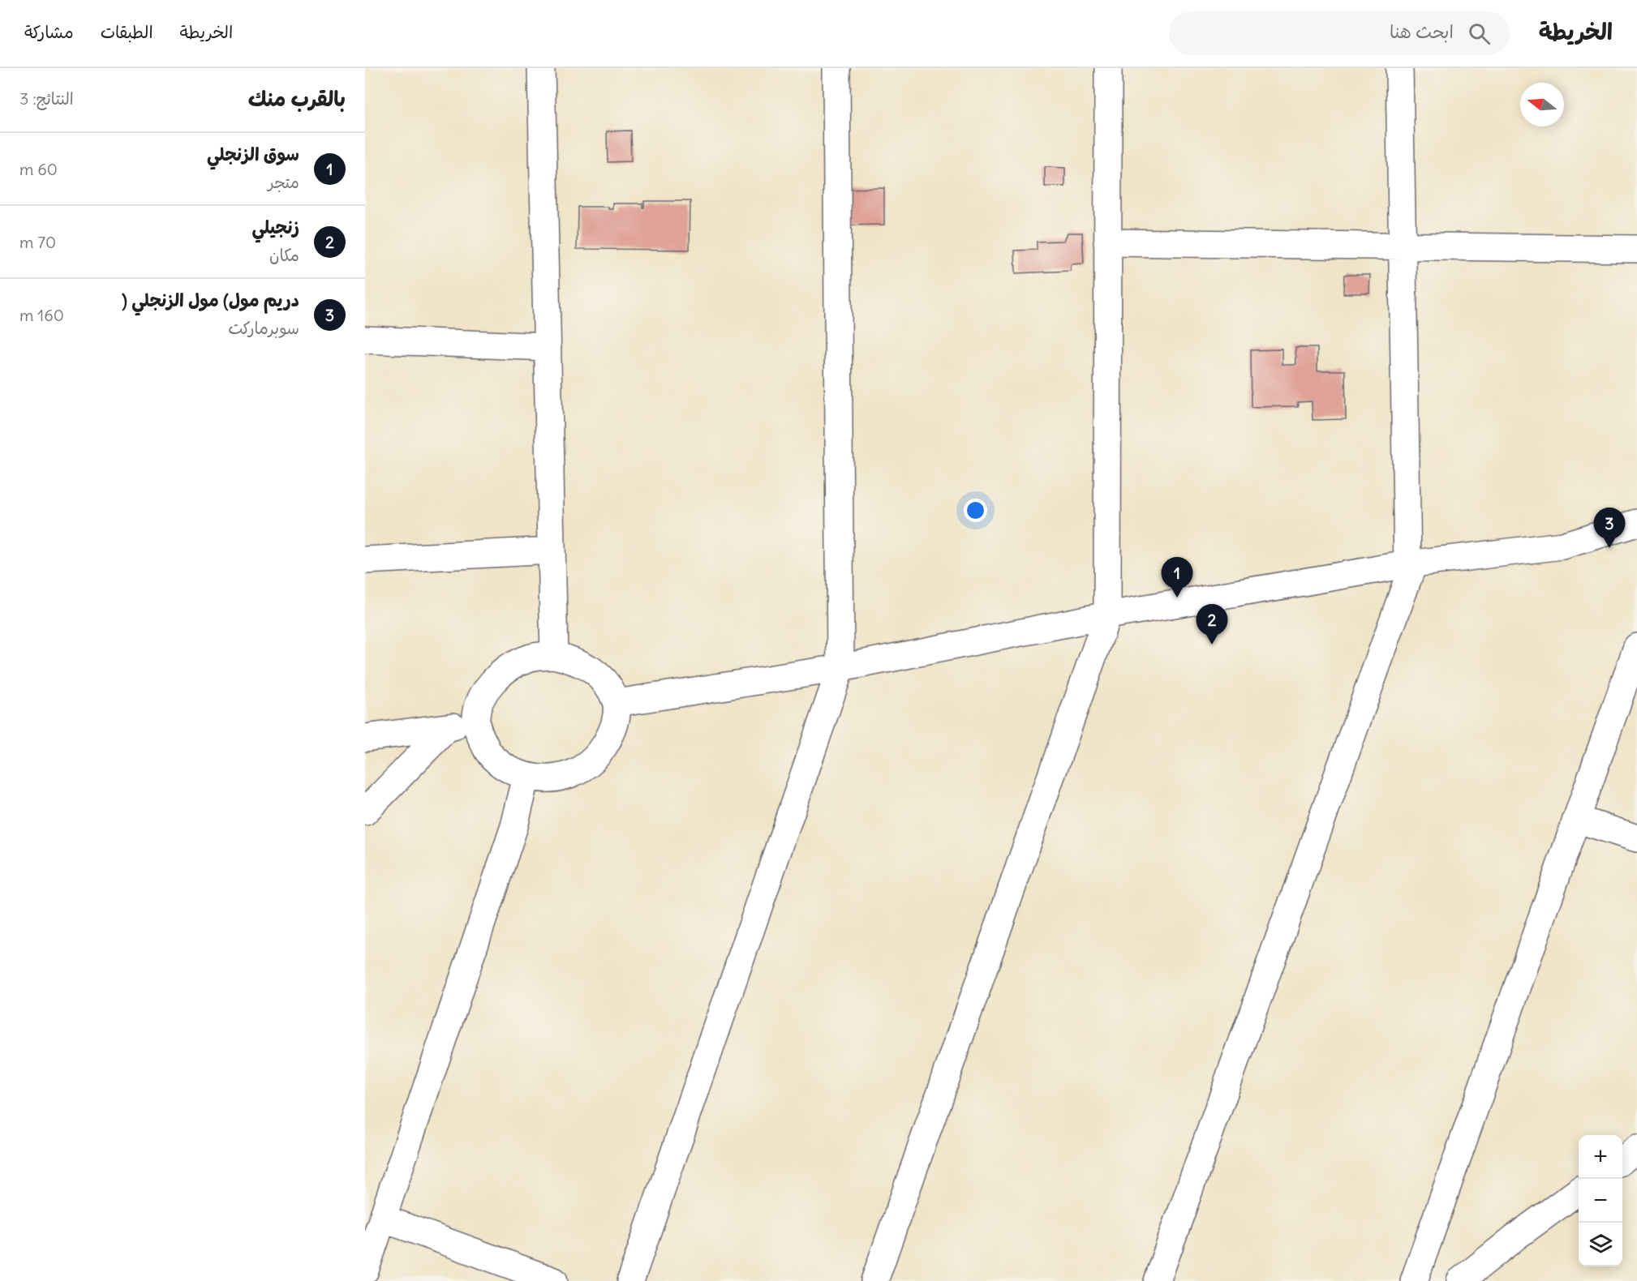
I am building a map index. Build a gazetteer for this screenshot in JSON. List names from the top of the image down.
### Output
{
  "north": "left",
  "page": {
    "header": "الخريطة",
    "search": "ابحث هنا",
    "nav": ["الخريطة", "الطبقات", "مشاركة"],
    "heading": ["بالقرب منك", "النتائج: 3"],
    "list": [
      {
        "mark": "1",
        "name": "سوق الزنجلي",
        "note": "متجر",
        "value": "60 m"
      },
      {
        "mark": "2",
        "name": "زنجيلي",
        "note": "مكان",
        "value": "70 m"
      },
      {
        "mark": "3",
        "name": "دريم مول) مول الزنجلي (",
        "note": "سوبرماركت",
        "value": "160 m"
      }
    ],
    "pins": ["3", "1", "2"],
    "map_buttons": ["+", "−"]
  }
}
